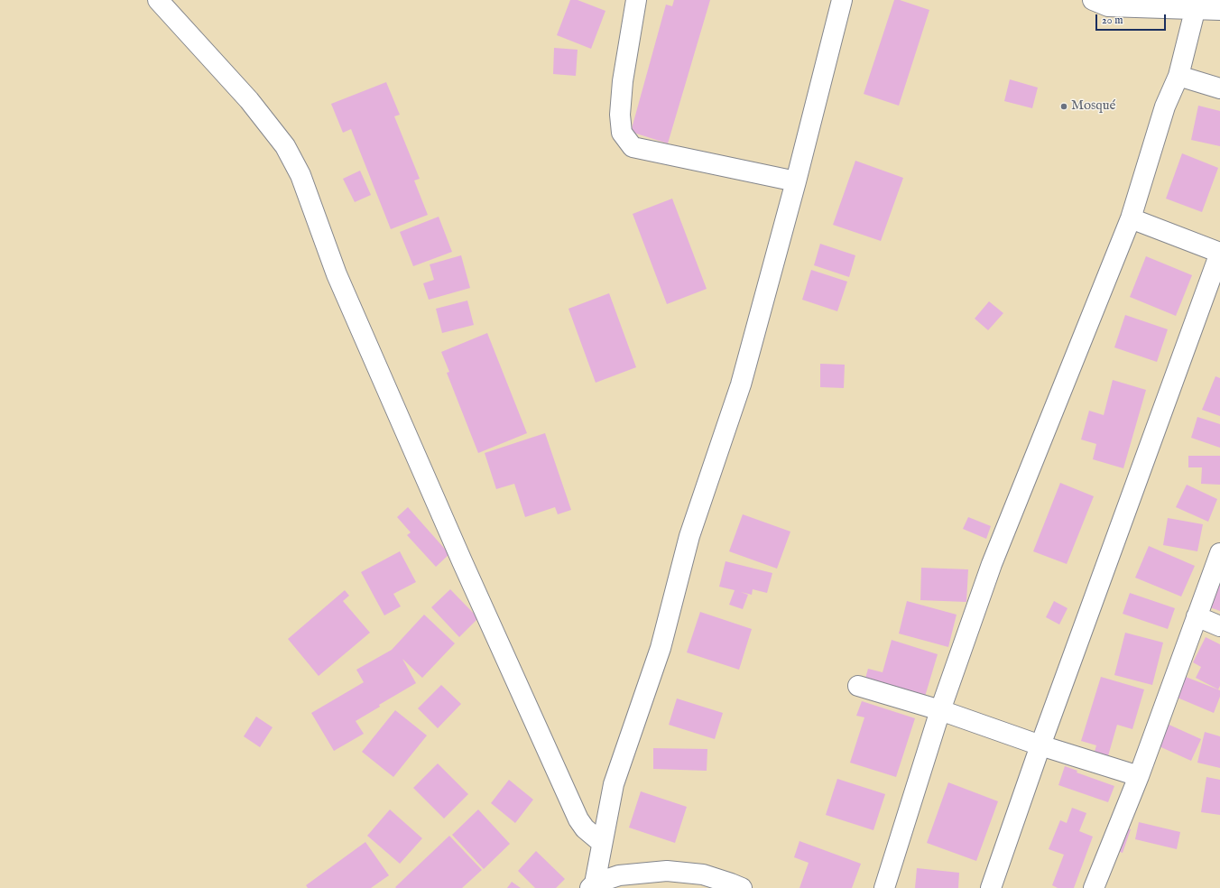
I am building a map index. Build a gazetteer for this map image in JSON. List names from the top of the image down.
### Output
{
  "places": ["Mosqué"],
  "scale_bar": "20 m"
}
